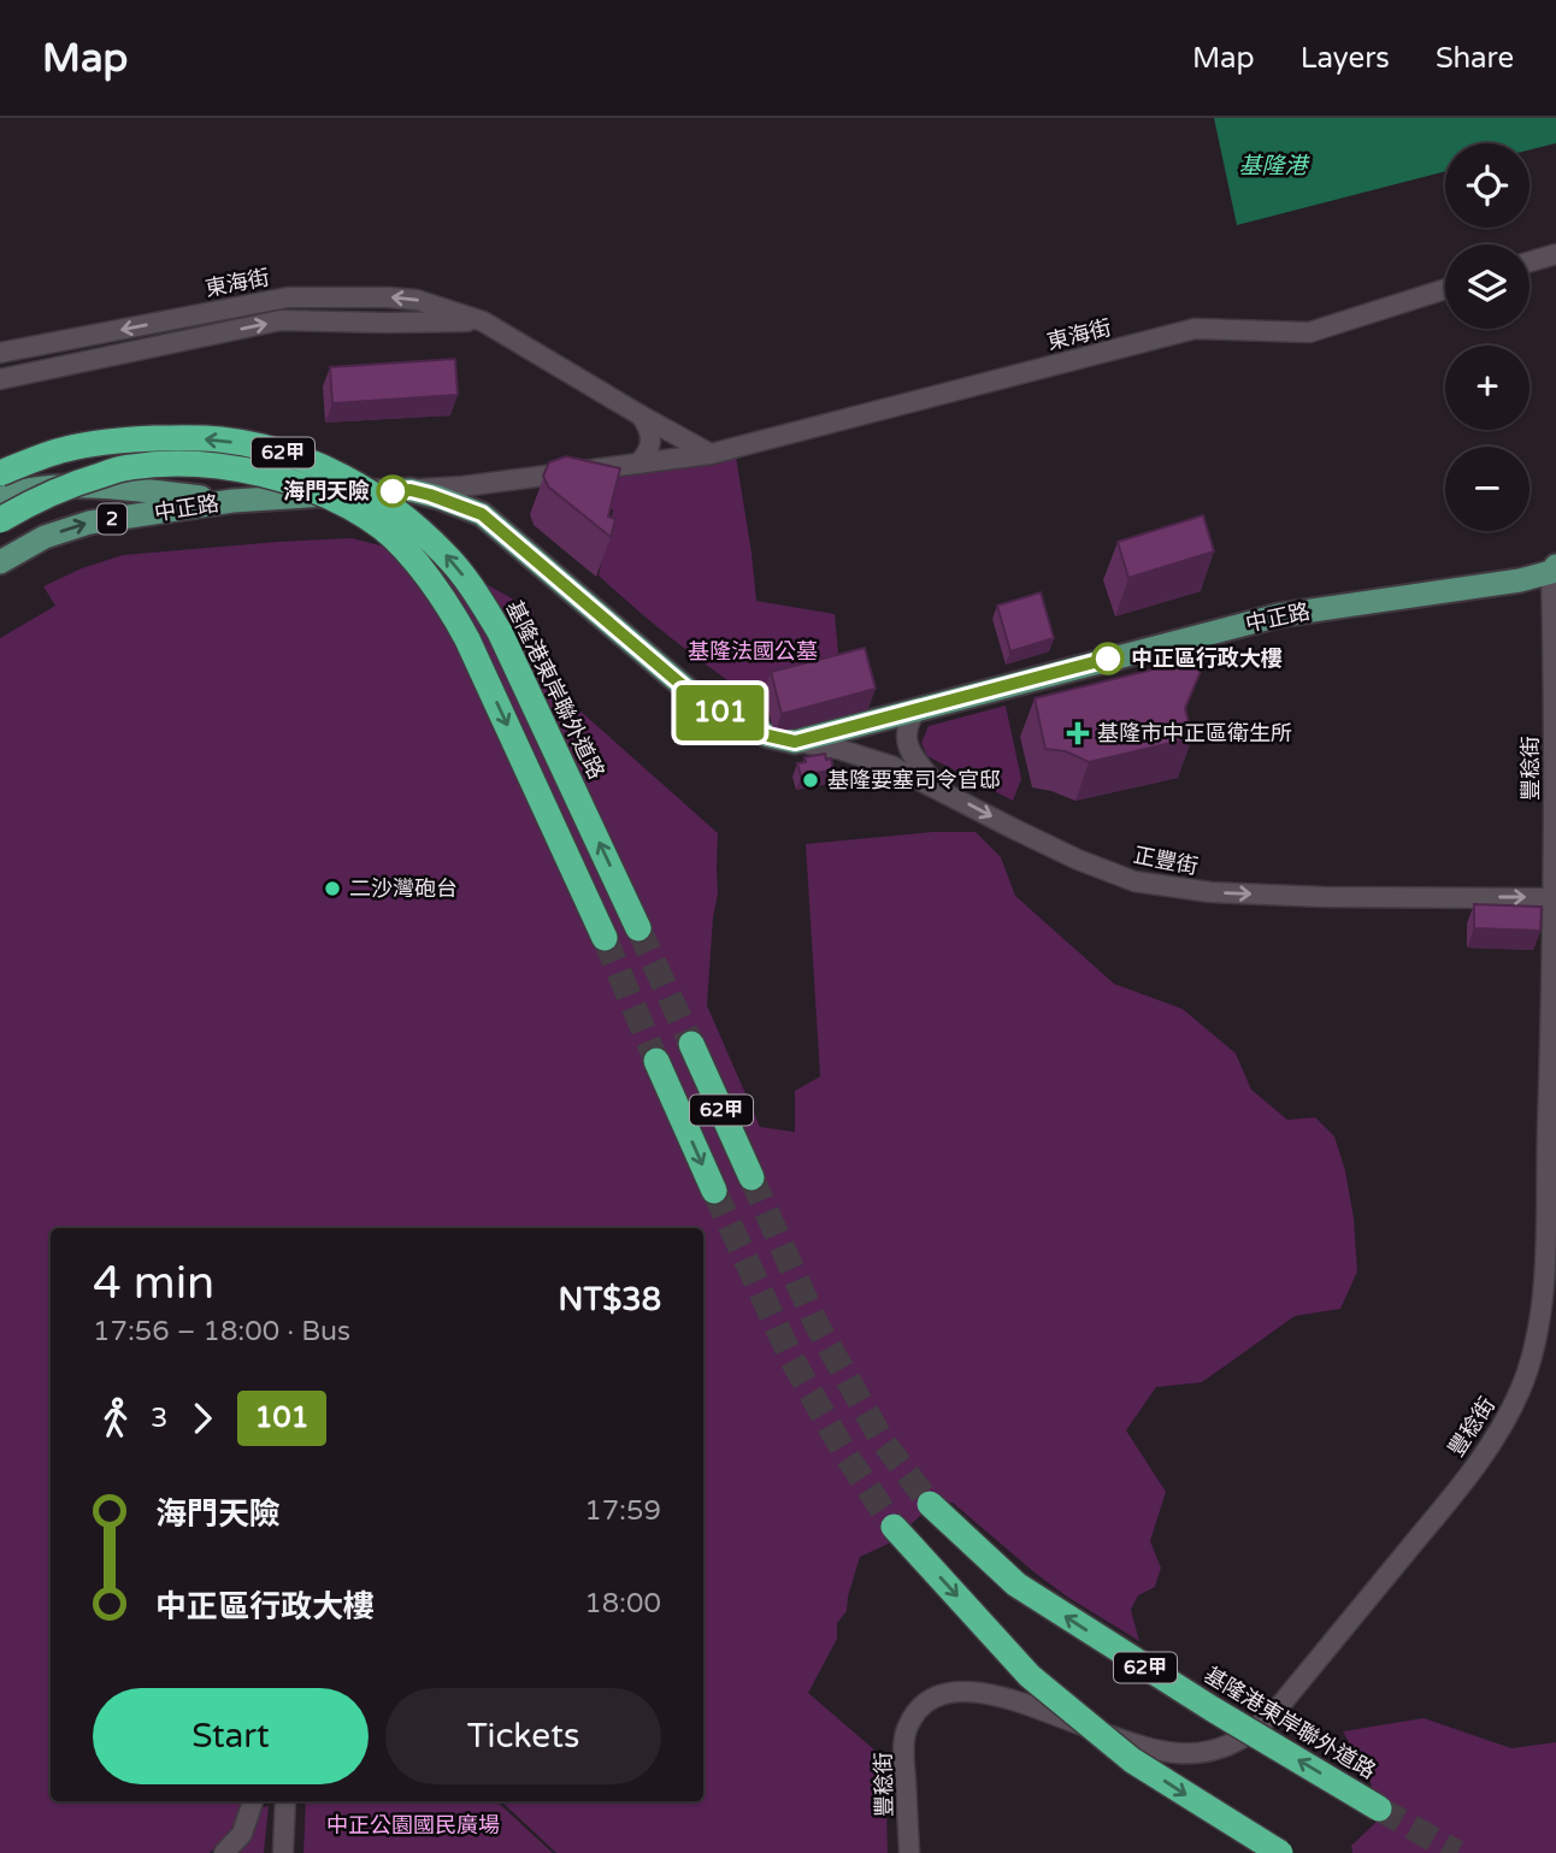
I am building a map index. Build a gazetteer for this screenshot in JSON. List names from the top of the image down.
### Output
{
  "streets": {
    "highway": ["62甲", "基隆港東岸聯外道路"],
    "main road": ["中正路", "2"],
    "street": ["東海街", "豐稔街", "正豐街"]
  },
  "crossings": [
    ["東海街", "中正路"],
    ["中正路", "豐稔街"],
    ["中正路", "正豐街"],
    ["豐稔街", "正豐街"]
  ],
  "one_way": ["正豐街"],
  "water": ["基隆港"],
  "parks": ["基隆法國公墓", "中正公園國民廣場"],
  "places": {
    "other": [
      "海門天險",
      "中正區行政大樓",
      "基隆要塞司令官邸",
      "二沙灣砲台"
    ],
    "health": ["基隆市中正區衛生所"]
  },
  "lines": ["bus line 101"],
  "page": {
    "header": "Map",
    "nav": ["Map", "Layers", "Share"],
    "on_map": "101",
    "map_buttons": ["+", "−"],
    "heading": ["4 min", "17:56 – 18:00 · Bus", "NT$38"],
    "legs": ["3", "101"],
    "list": [
      {
        "name": "海門天險",
        "value": "17:59"
      },
      {
        "name": "中正區行政大樓",
        "value": "18:00"
      }
    ],
    "buttons": ["Start", "Tickets"]
  }
}
